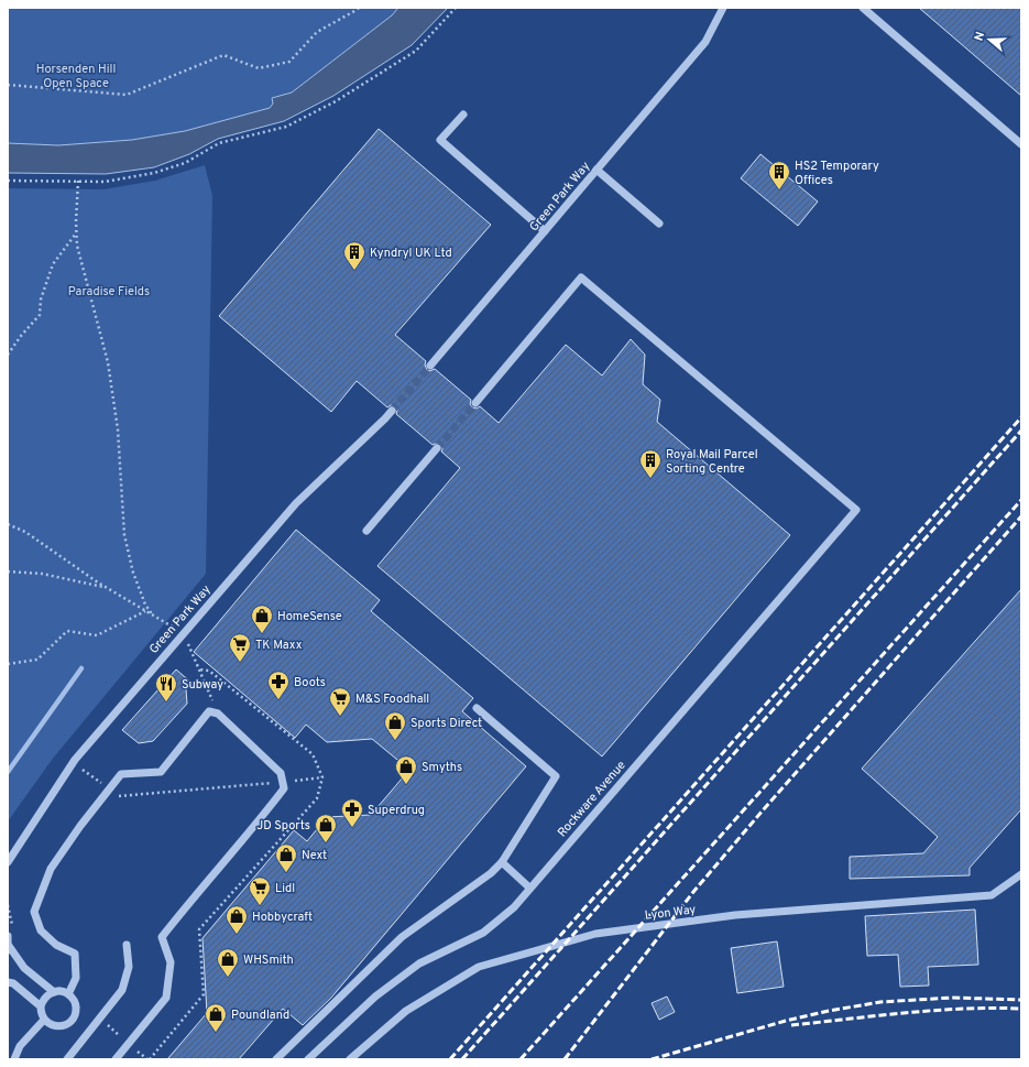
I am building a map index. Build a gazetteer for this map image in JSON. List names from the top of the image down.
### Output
{
  "streets": {
    "street": ["Green Park Way", "Rockware Avenue", "Lyon Way"]
  },
  "parks": ["Horsenden Hill Open Space", "Paradise Fields"],
  "places": {
    "building": ["HS2 Temporary Offices", "Kyndryl UK Ltd", "Royal Mail Parcel Sorting Centre"],
    "shop": [
      "HomeSense",
      "Sports Direct",
      "Smyths",
      "JD Sports",
      "Next",
      "Hobbycraft",
      "WHSmith",
      "Poundland"
    ],
    "supermarket": ["TK Maxx", "M&S Foodhall", "Lidl"],
    "pharmacy": ["Boots", "Superdrug"],
    "restaurant": ["Subway"]
  },
  "north": "left"
}
